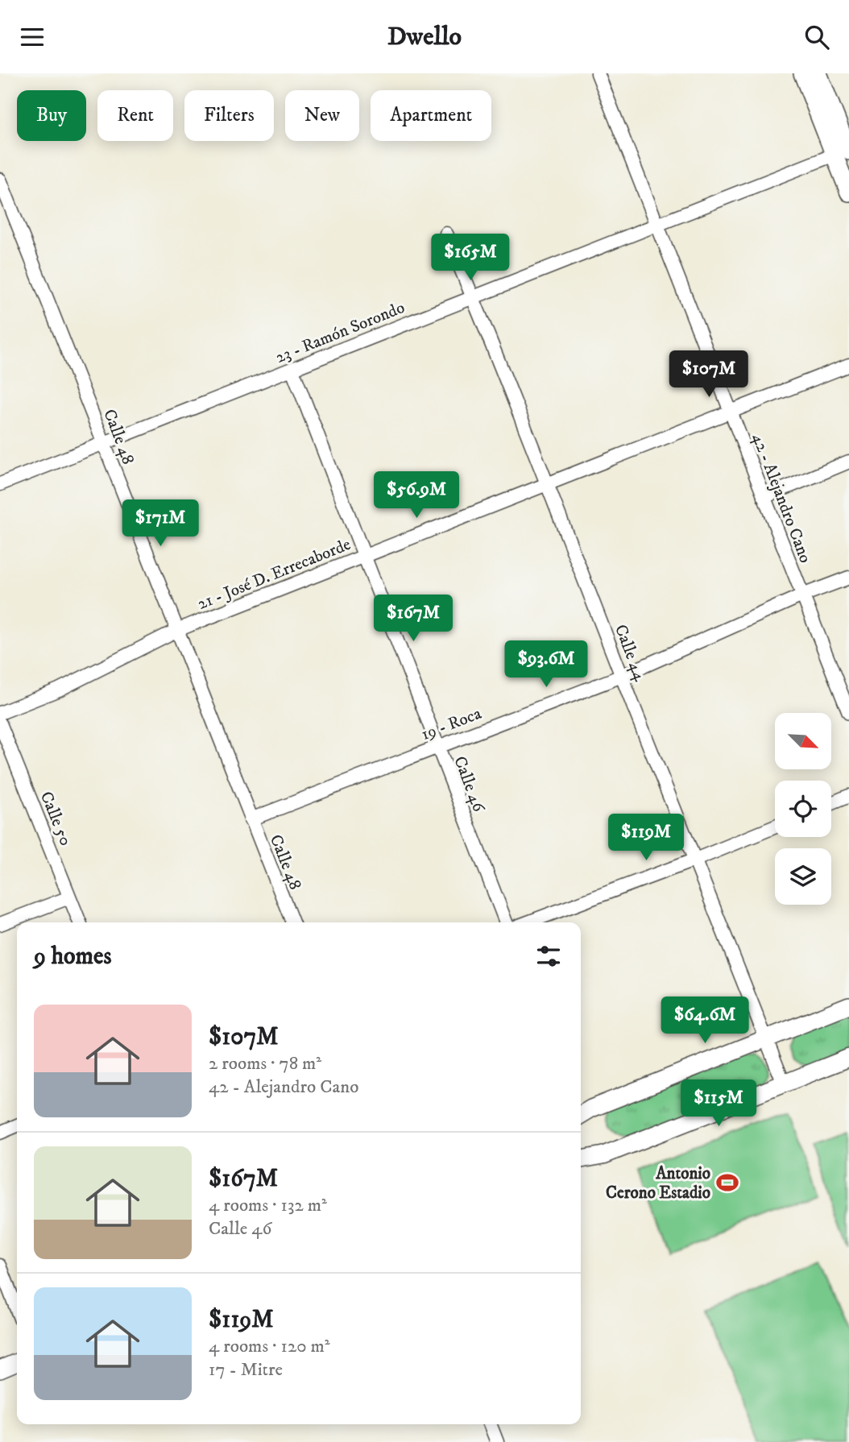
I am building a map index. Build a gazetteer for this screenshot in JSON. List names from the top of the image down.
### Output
{
  "streets": {
    "street": [
      "23 - Ramón Sorondo",
      "Calle 48",
      "42 - Alejandro Cano",
      "21 - José D. Errecaborde",
      "Calle 44",
      "19 - Roca",
      "Calle 46",
      "Calle 50"
    ]
  },
  "crossings": [
    ["23 - Ramón Sorondo", "Calle 48"],
    ["23 - Ramón Sorondo", "42 - Alejandro Cano"],
    ["23 - Ramón Sorondo", "Calle 44"],
    ["23 - Ramón Sorondo", "Calle 46"],
    ["Calle 48", "21 - José D. Errecaborde"],
    ["Calle 48", "19 - Roca"],
    ["42 - Alejandro Cano", "21 - José D. Errecaborde"],
    ["42 - Alejandro Cano", "19 - Roca"],
    ["21 - José D. Errecaborde", "Calle 44"],
    ["21 - José D. Errecaborde", "Calle 46"],
    ["Calle 44", "19 - Roca"],
    ["19 - Roca", "Calle 46"]
  ],
  "places": {
    "sports": ["Antonio Cerono Estadio"]
  },
  "north": "bottom right",
  "page": {
    "header": "Dwello",
    "chip": [
      "Buy",
      "Rent",
      "Filters",
      "New",
      "Apartment"
    ],
    "price": [
      "$165M",
      "$107M",
      "$56.9M",
      "$171M",
      "$167M",
      "$93.6M",
      "$119M",
      "$64.6M",
      "$115M"
    ],
    "heading": "9 homes",
    "list": [
      {
        "name": "$107M",
        "note": "2 rooms · 78 m² · 42 - Alejandro Cano"
      },
      {
        "name": "$167M",
        "note": "4 rooms · 132 m² · Calle 46"
      },
      {
        "name": "$119M",
        "note": "4 rooms · 120 m² · 17 - Mitre"
      }
    ]
  }
}
